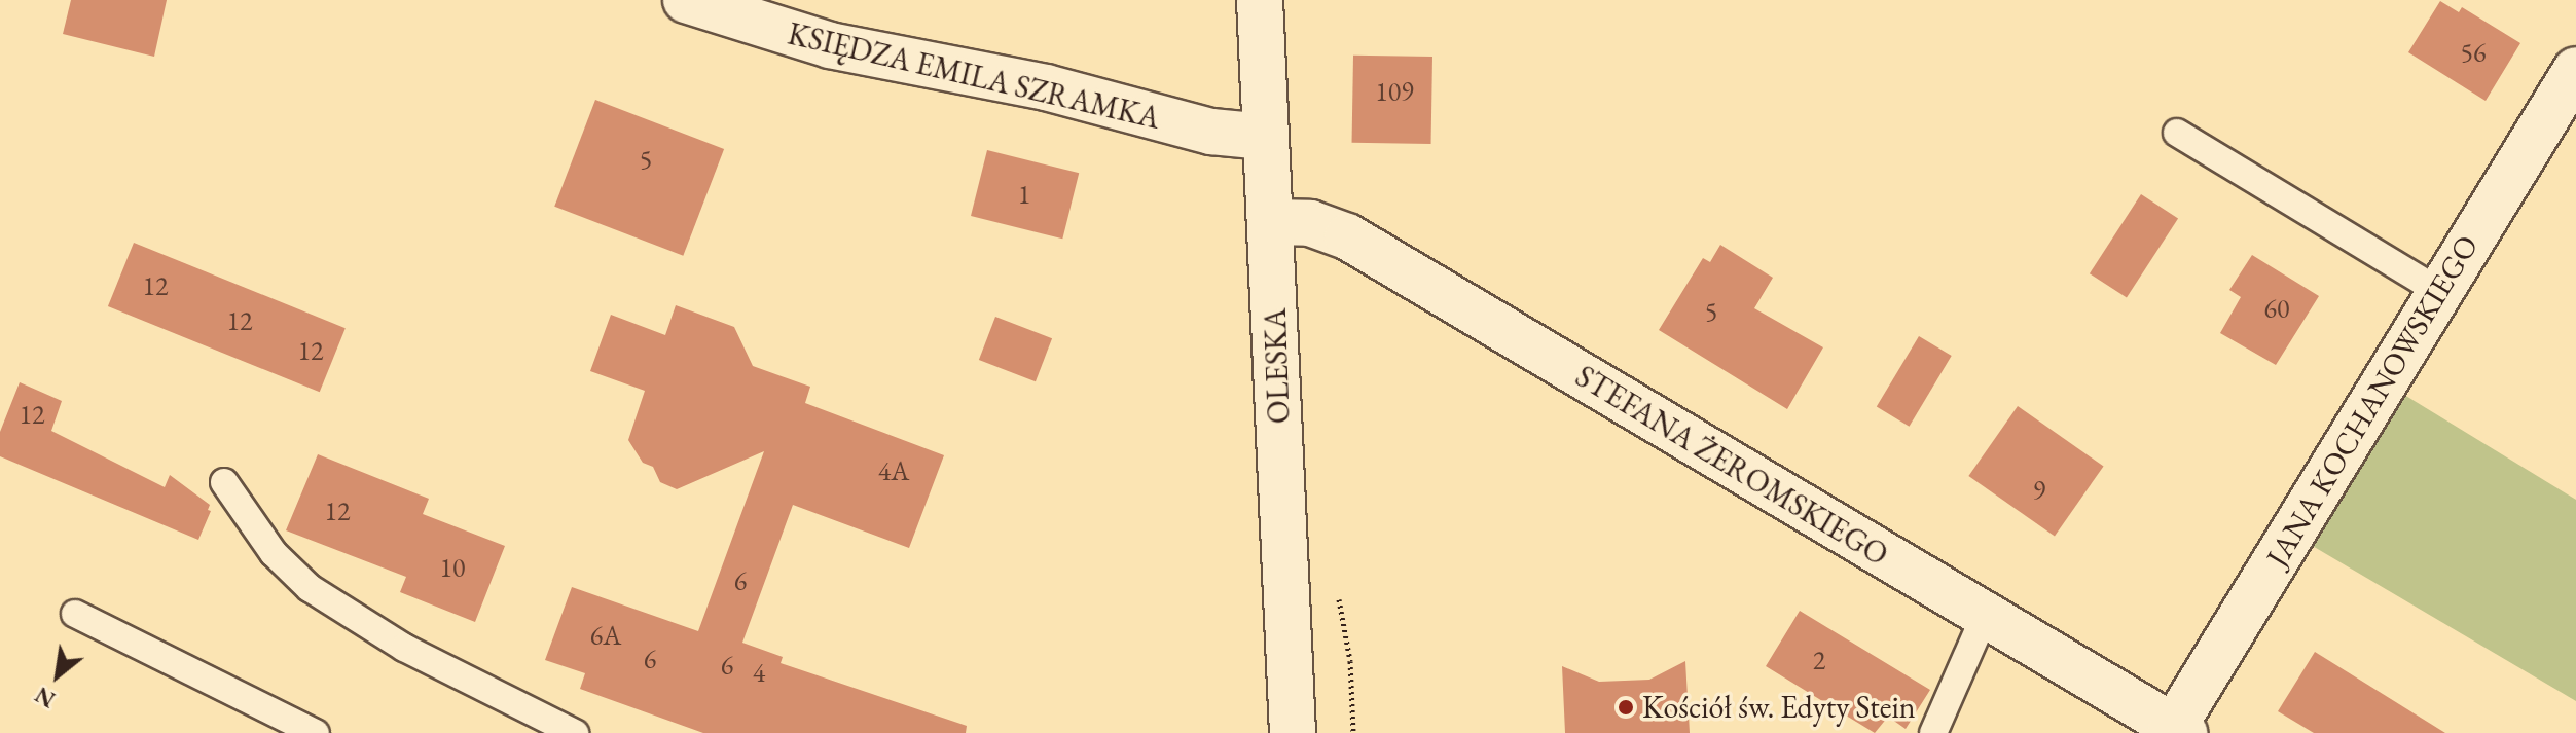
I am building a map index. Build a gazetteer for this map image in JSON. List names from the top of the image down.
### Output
{
  "streets": {
    "street": [
      "KSIĘDZA EMILA SZRAMKA",
      "OLESKA",
      "JANA KOCHANOWSKIEGO",
      "STEFANA ŻEROMSKIEGO"
    ]
  },
  "crossings": [
    ["KSIĘDZA EMILA SZRAMKA", "OLESKA"],
    ["OLESKA", "STEFANA ŻEROMSKIEGO"],
    ["JANA KOCHANOWSKIEGO", "STEFANA ŻEROMSKIEGO"]
  ],
  "places": ["Kościół św. Edyty Stein"],
  "house_numbers": [
    "56",
    "109",
    "5",
    "1",
    "12",
    "60",
    "5",
    "12",
    "12",
    "12",
    "4A",
    "9",
    "12",
    "10",
    "6",
    "6A",
    "6",
    "2",
    "6",
    "4"
  ],
  "north": "bottom left"
}
